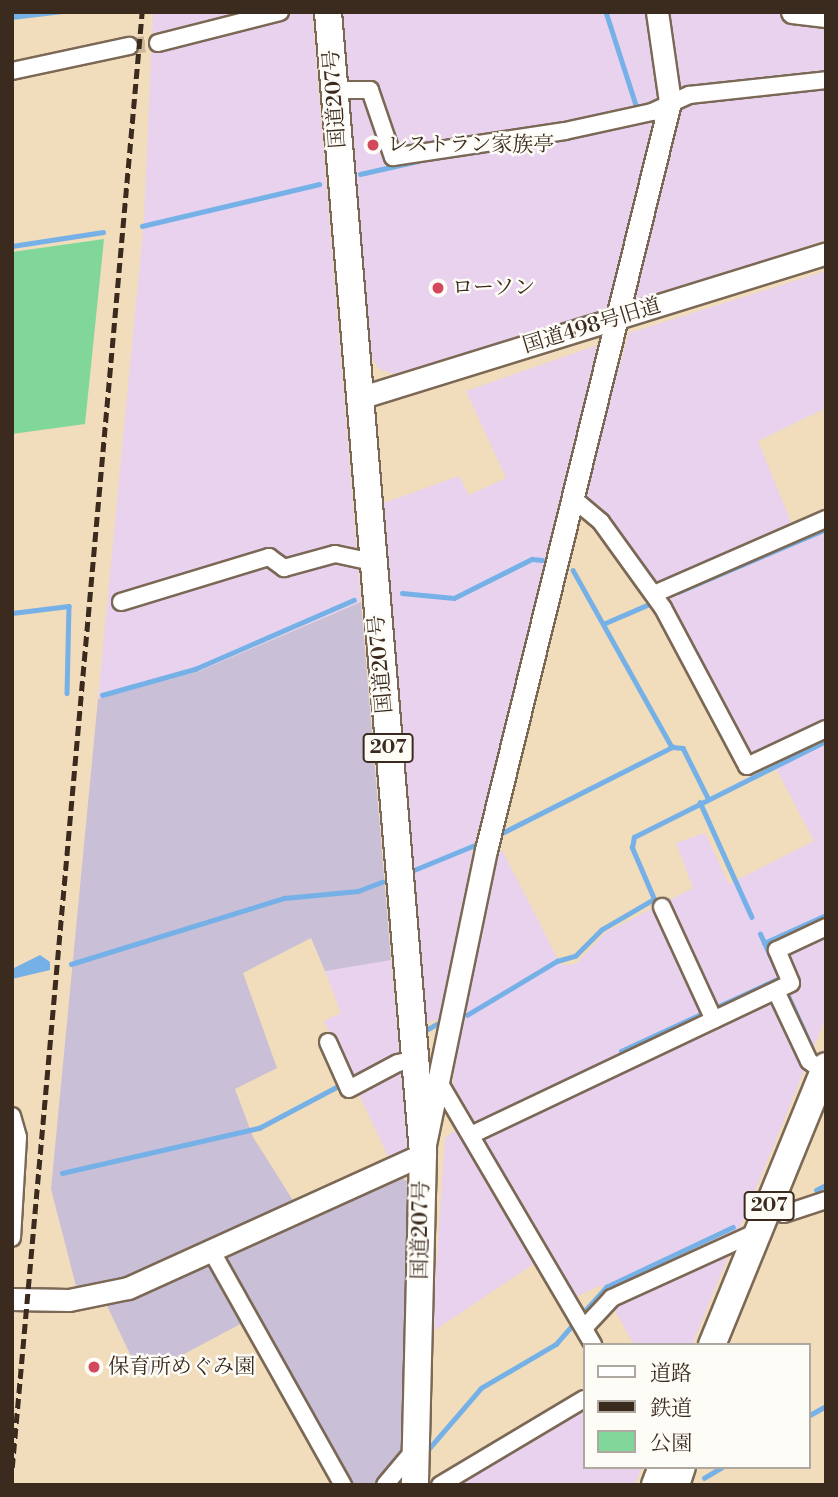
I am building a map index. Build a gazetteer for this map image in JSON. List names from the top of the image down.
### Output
{
  "streets": {
    "highway": ["国道207号", "207"],
    "street": ["国道498号旧道"]
  },
  "crossings": [
    ["国道207号", "国道498号旧道"]
  ],
  "places": ["レストラン家族亭", "ローソン", "保育所めぐみ園"],
  "legend": ["道路", "鉄道", "公園"]
}
